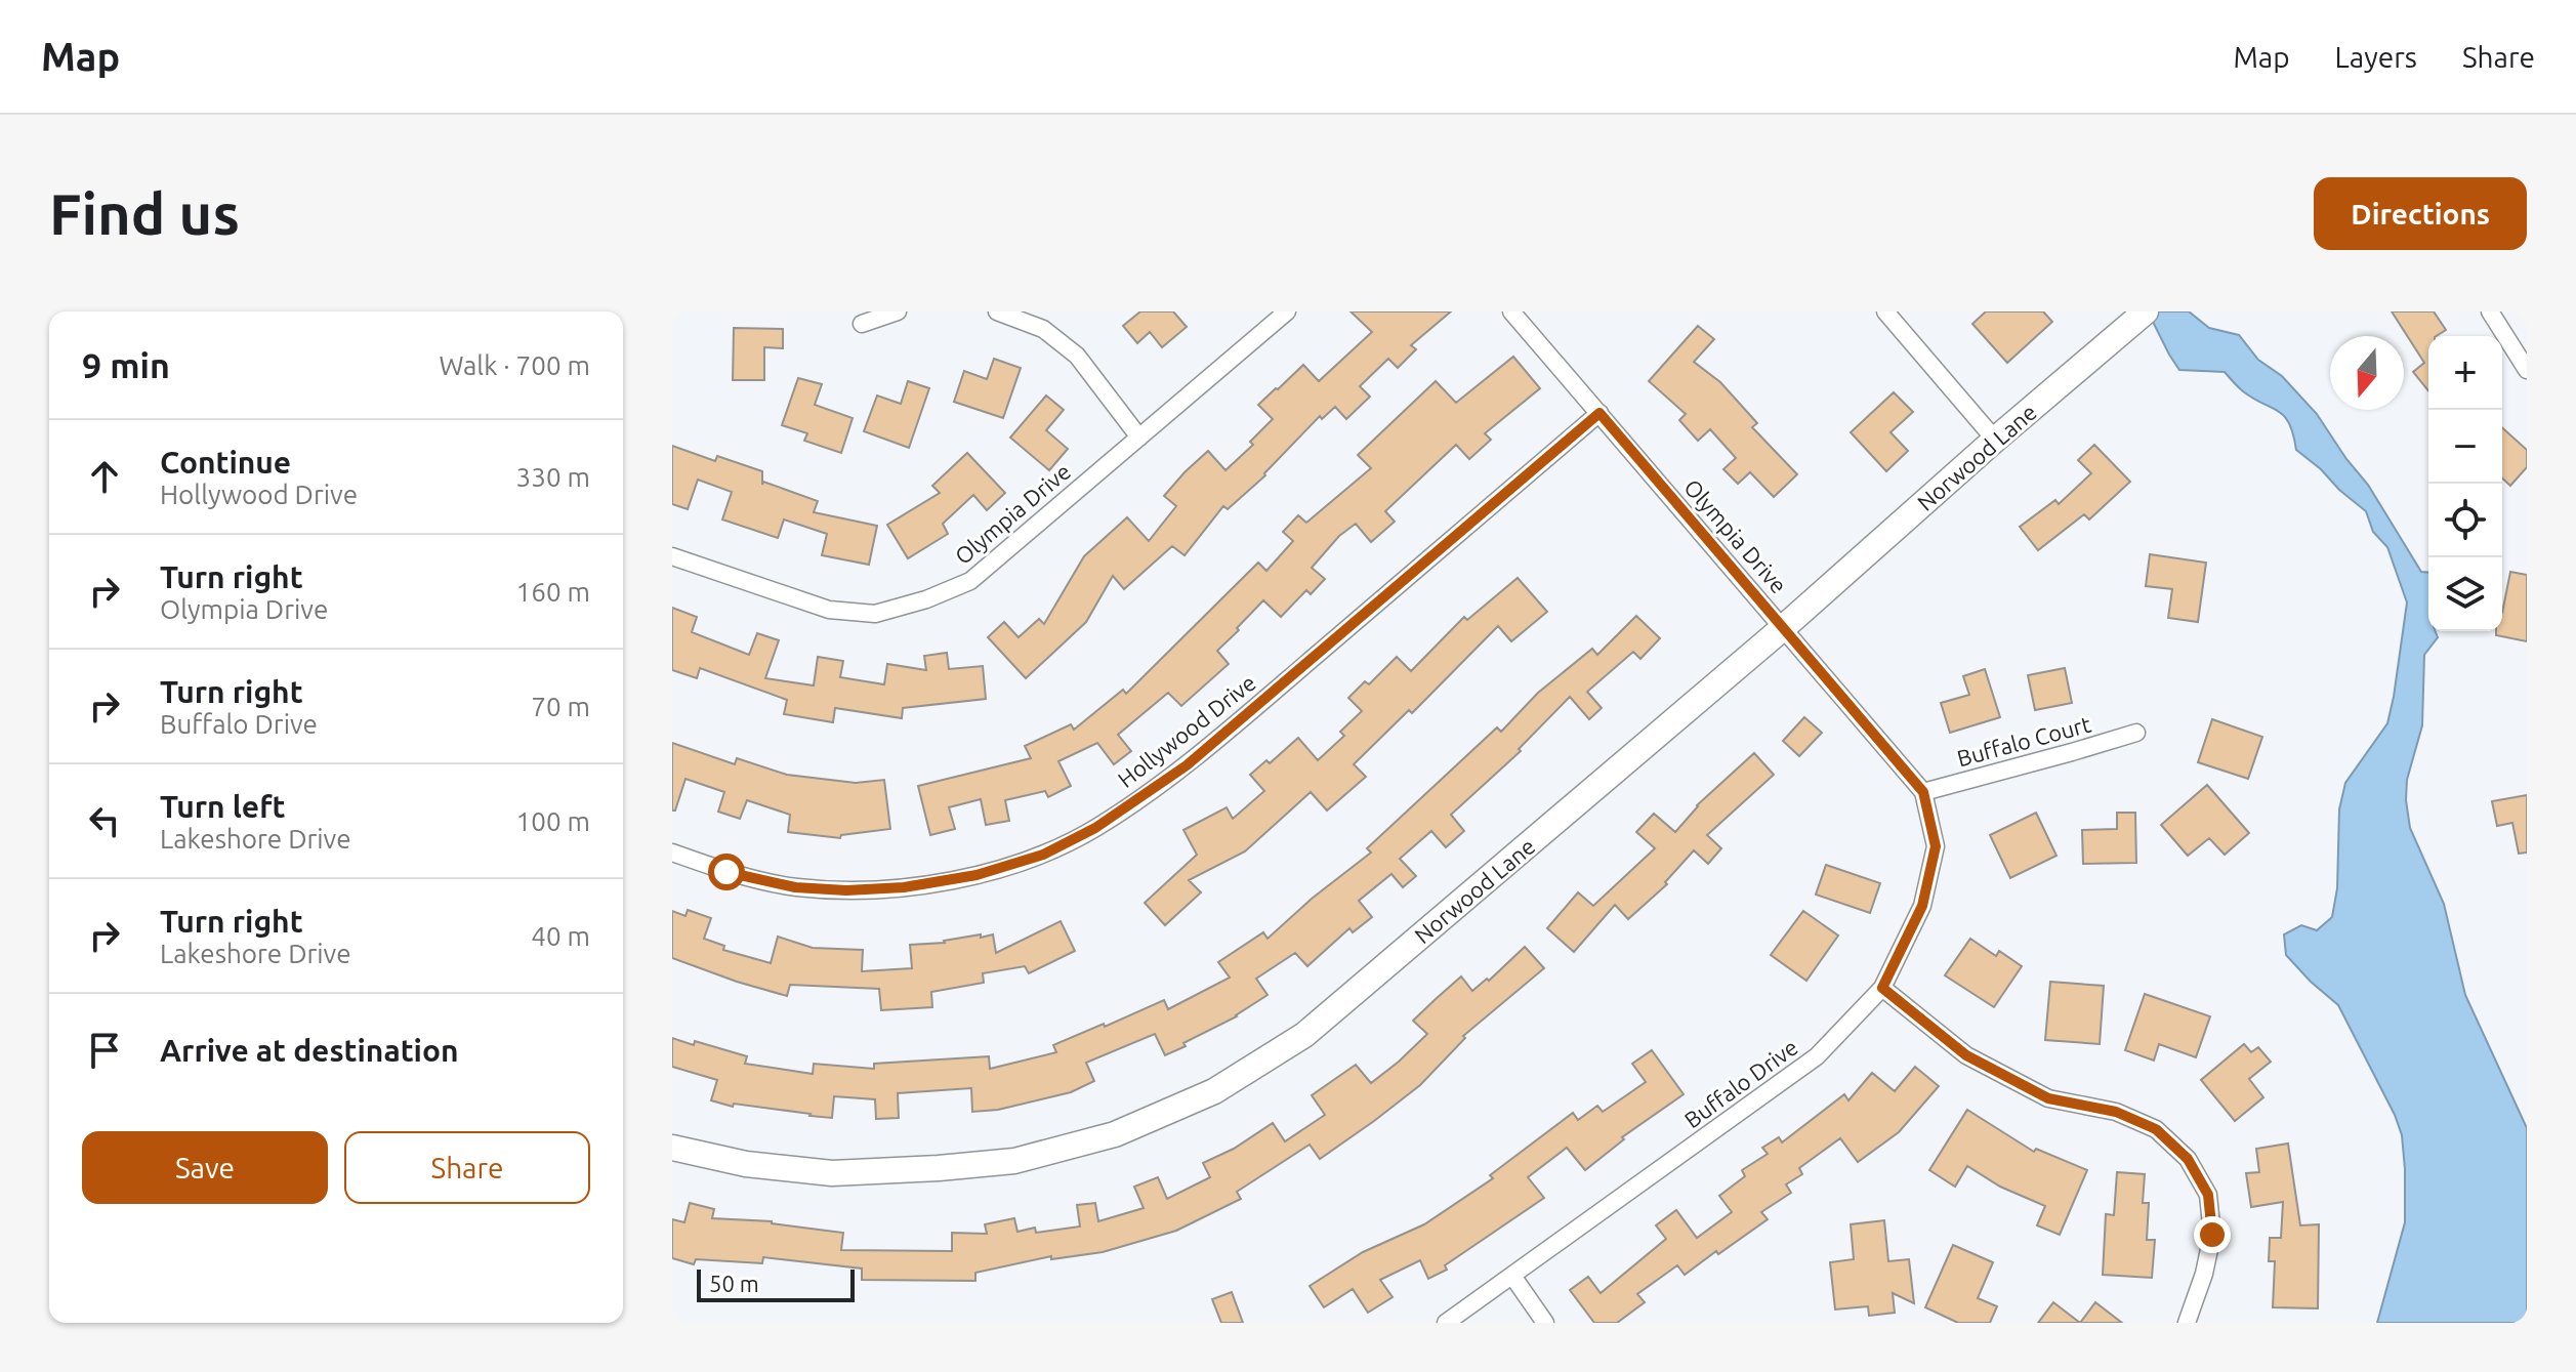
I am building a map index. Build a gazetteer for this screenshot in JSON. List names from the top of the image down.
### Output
{
  "streets": {
    "street": [
      "Norwood Lane",
      "Olympia Drive",
      "Hollywood Drive",
      "Buffalo Court",
      "Buffalo Drive"
    ]
  },
  "crossings": [
    ["Norwood Lane", "Olympia Drive"],
    ["Olympia Drive", "Hollywood Drive"],
    ["Olympia Drive", "Buffalo Court"],
    ["Olympia Drive", "Buffalo Drive"],
    ["Buffalo Court", "Buffalo Drive"]
  ],
  "scale_bar": "50 m",
  "north": "bottom",
  "page": {
    "header": "Map",
    "nav": ["Map", "Layers", "Share"],
    "buttons": [
      "Directions",
      ["Save", "Share"]
    ],
    "title": "Find us",
    "heading": ["9 min", "Walk · 700 m"],
    "map_buttons": ["+", "−"],
    "list": [
      ["Continue", "Hollywood Drive", "330 m"],
      ["Turn right", "Olympia Drive", "160 m"],
      ["Turn right", "Buffalo Drive", "70 m"],
      ["Turn left", "Lakeshore Drive", "100 m"],
      ["Turn right", "Lakeshore Drive", "40 m"],
      "Arrive at destination"
    ],
    "scale": "50 m"
  }
}
